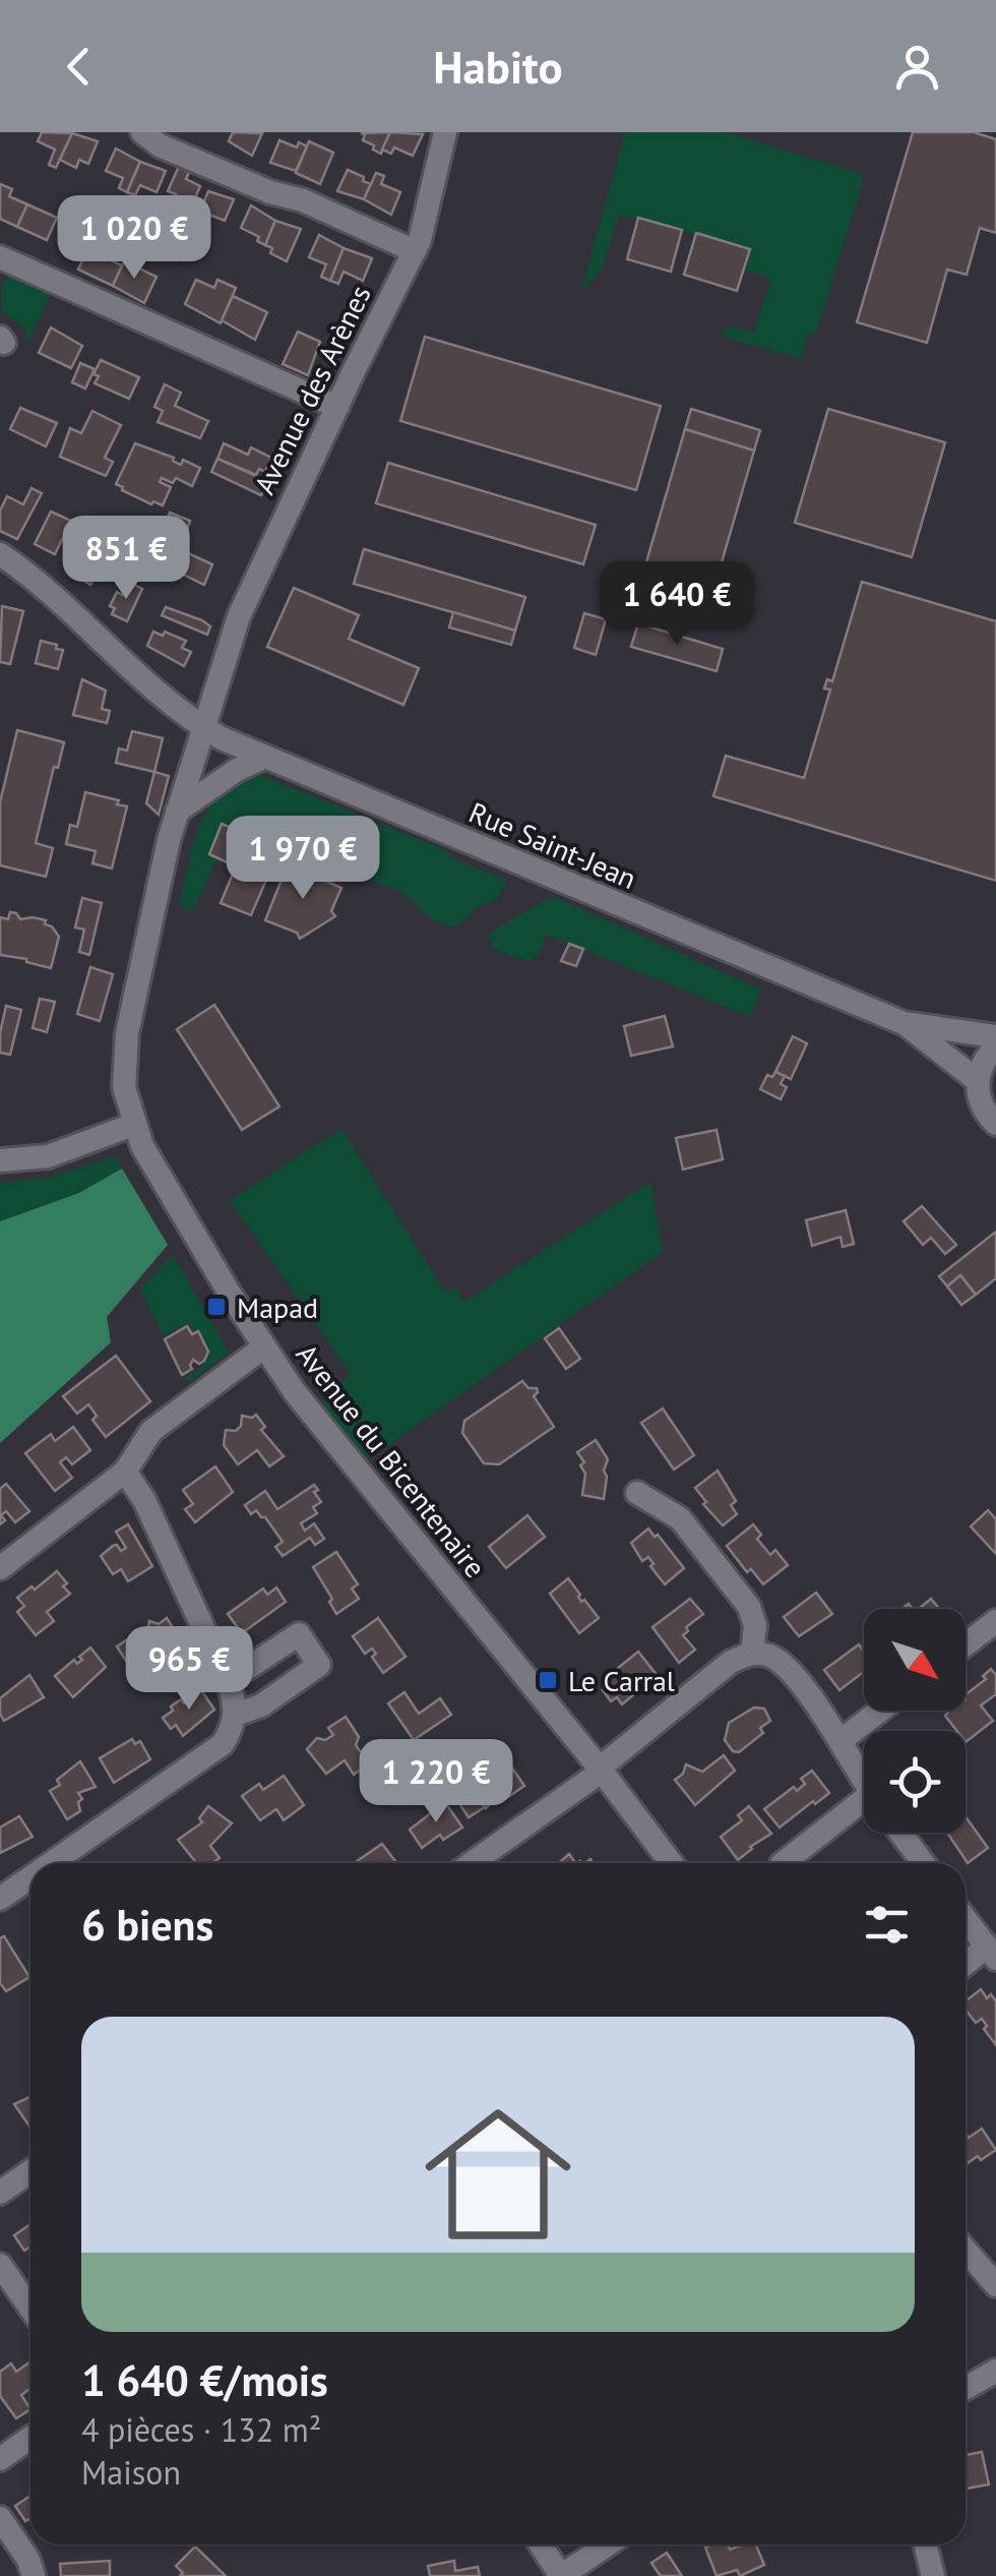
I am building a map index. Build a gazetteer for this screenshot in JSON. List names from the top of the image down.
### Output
{
  "streets": {
    "street": ["Avenue des Arènes", "Rue Saint-Jean", "Avenue du Bicentenaire"]
  },
  "crossings": [
    ["Avenue des Arènes", "Rue Saint-Jean"],
    ["Avenue des Arènes", "Avenue du Bicentenaire"],
    ["Rue Saint-Jean", "Avenue du Bicentenaire"]
  ],
  "places": {
    "transit": ["Mapad", "Le Carral"]
  },
  "north": "bottom right",
  "page": {
    "header": "Habito",
    "price": [
      "1 020 €",
      "851 €",
      "1 640 €",
      "1 970 €",
      "965 €",
      "1 220 €"
    ],
    "heading": "6 biens",
    "list": [
      {
        "name": "1 640 €/mois",
        "note": "4 pièces · 132 m² · Maison"
      }
    ]
  }
}
